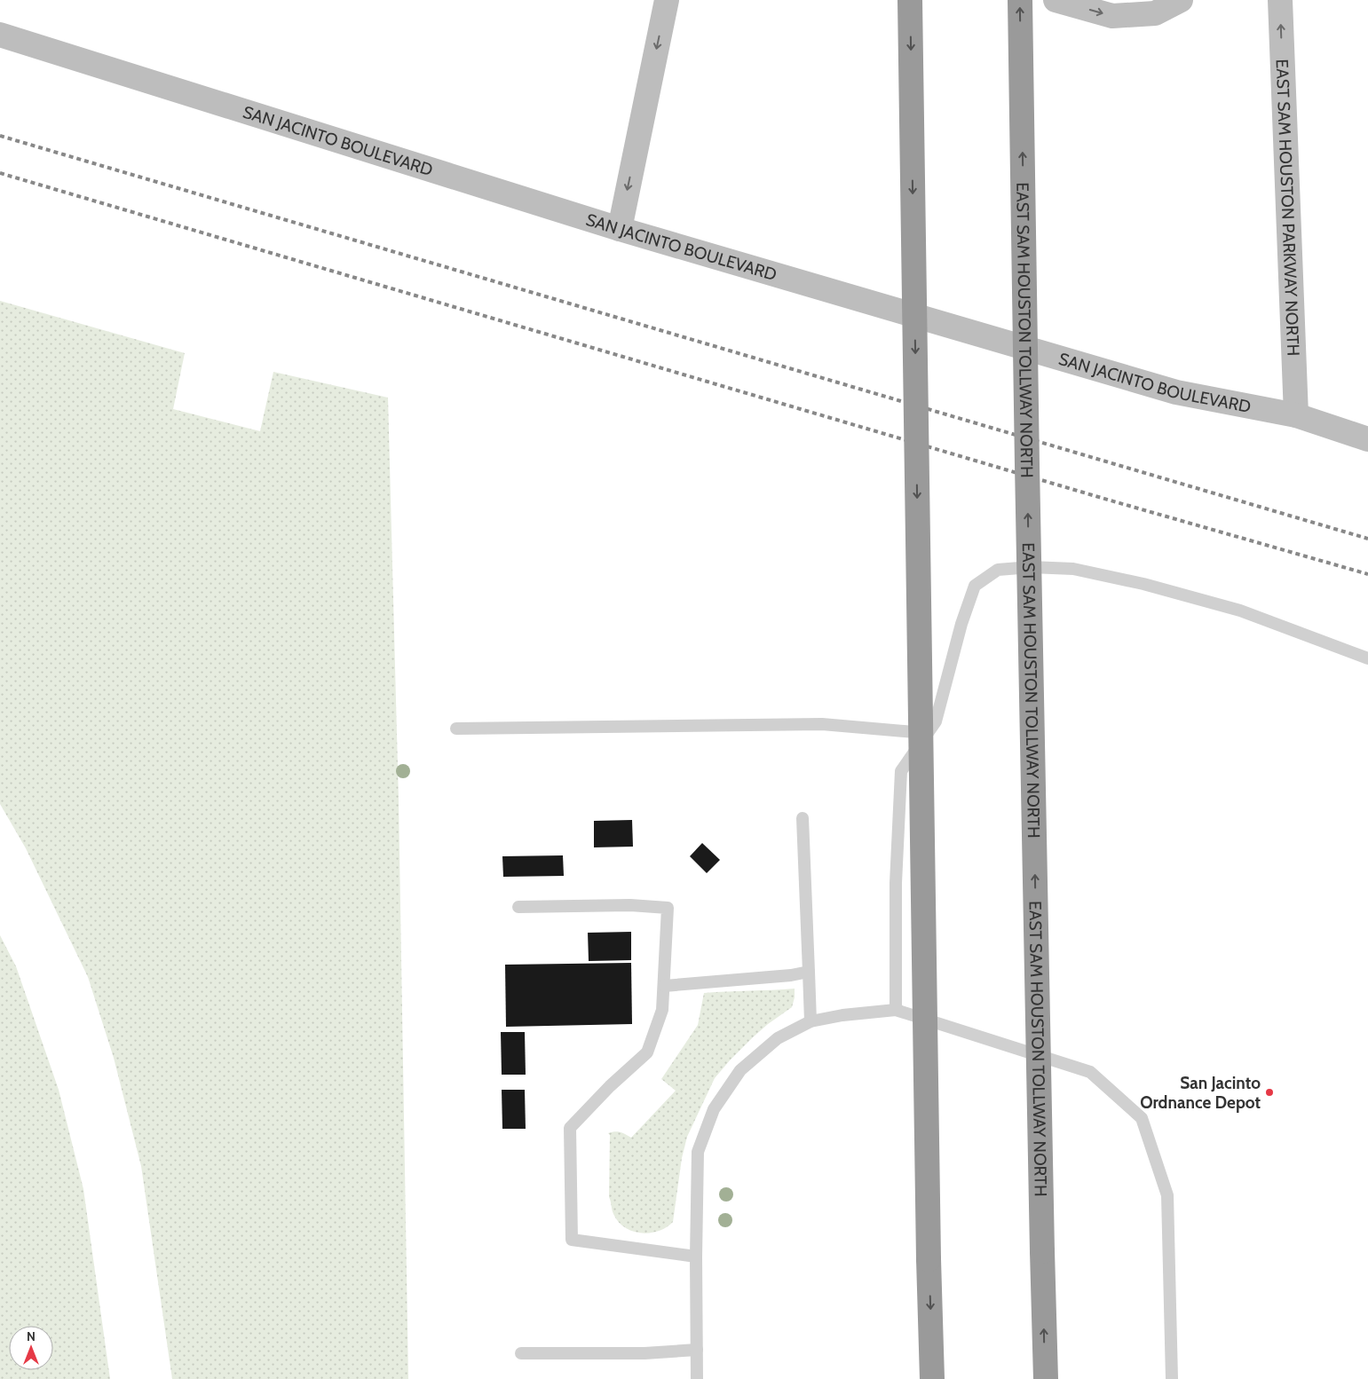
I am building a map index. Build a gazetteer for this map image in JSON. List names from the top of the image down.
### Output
{
  "streets": {
    "highway": ["EAST SAM HOUSTON TOLLWAY NORTH"],
    "main road": ["SAN JACINTO BOULEVARD", "EAST SAM HOUSTON PARKWAY NORTH"]
  },
  "crossings": [
    ["SAN JACINTO BOULEVARD", "EAST SAM HOUSTON PARKWAY NORTH"]
  ],
  "one_way": ["EAST SAM HOUSTON PARKWAY NORTH"],
  "places": ["San Jacinto Ordnance Depot"],
  "north": "top"
}
